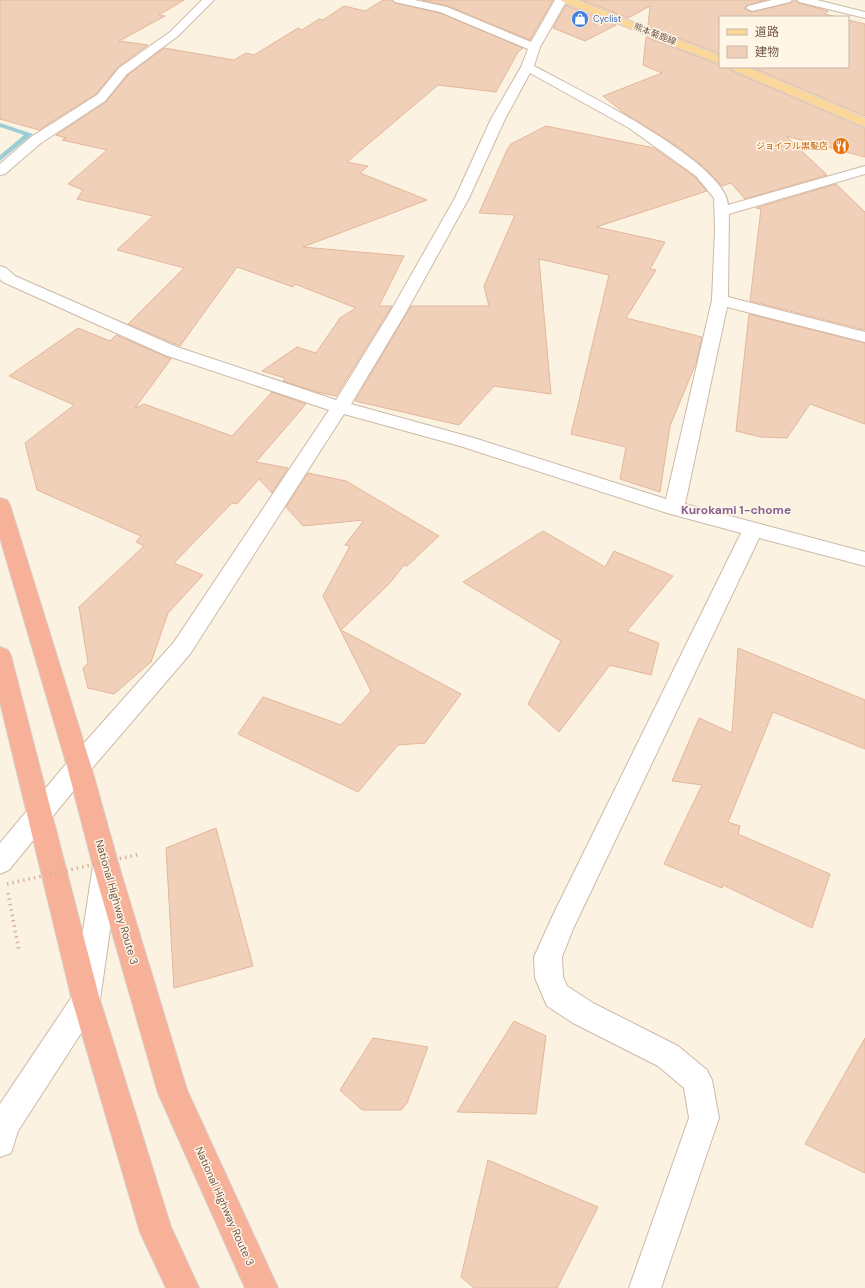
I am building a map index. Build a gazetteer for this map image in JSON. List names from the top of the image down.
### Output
{
  "streets": {
    "highway": ["National Highway Route 3"],
    "main road": ["熊本菊鹿線"]
  },
  "districts": ["Kurokami 1-chome"],
  "places": {
    "shop": ["Cyclist"],
    "restaurant": ["ジョイフル黒髪店"]
  },
  "legend": ["道路", "建物"]
}
